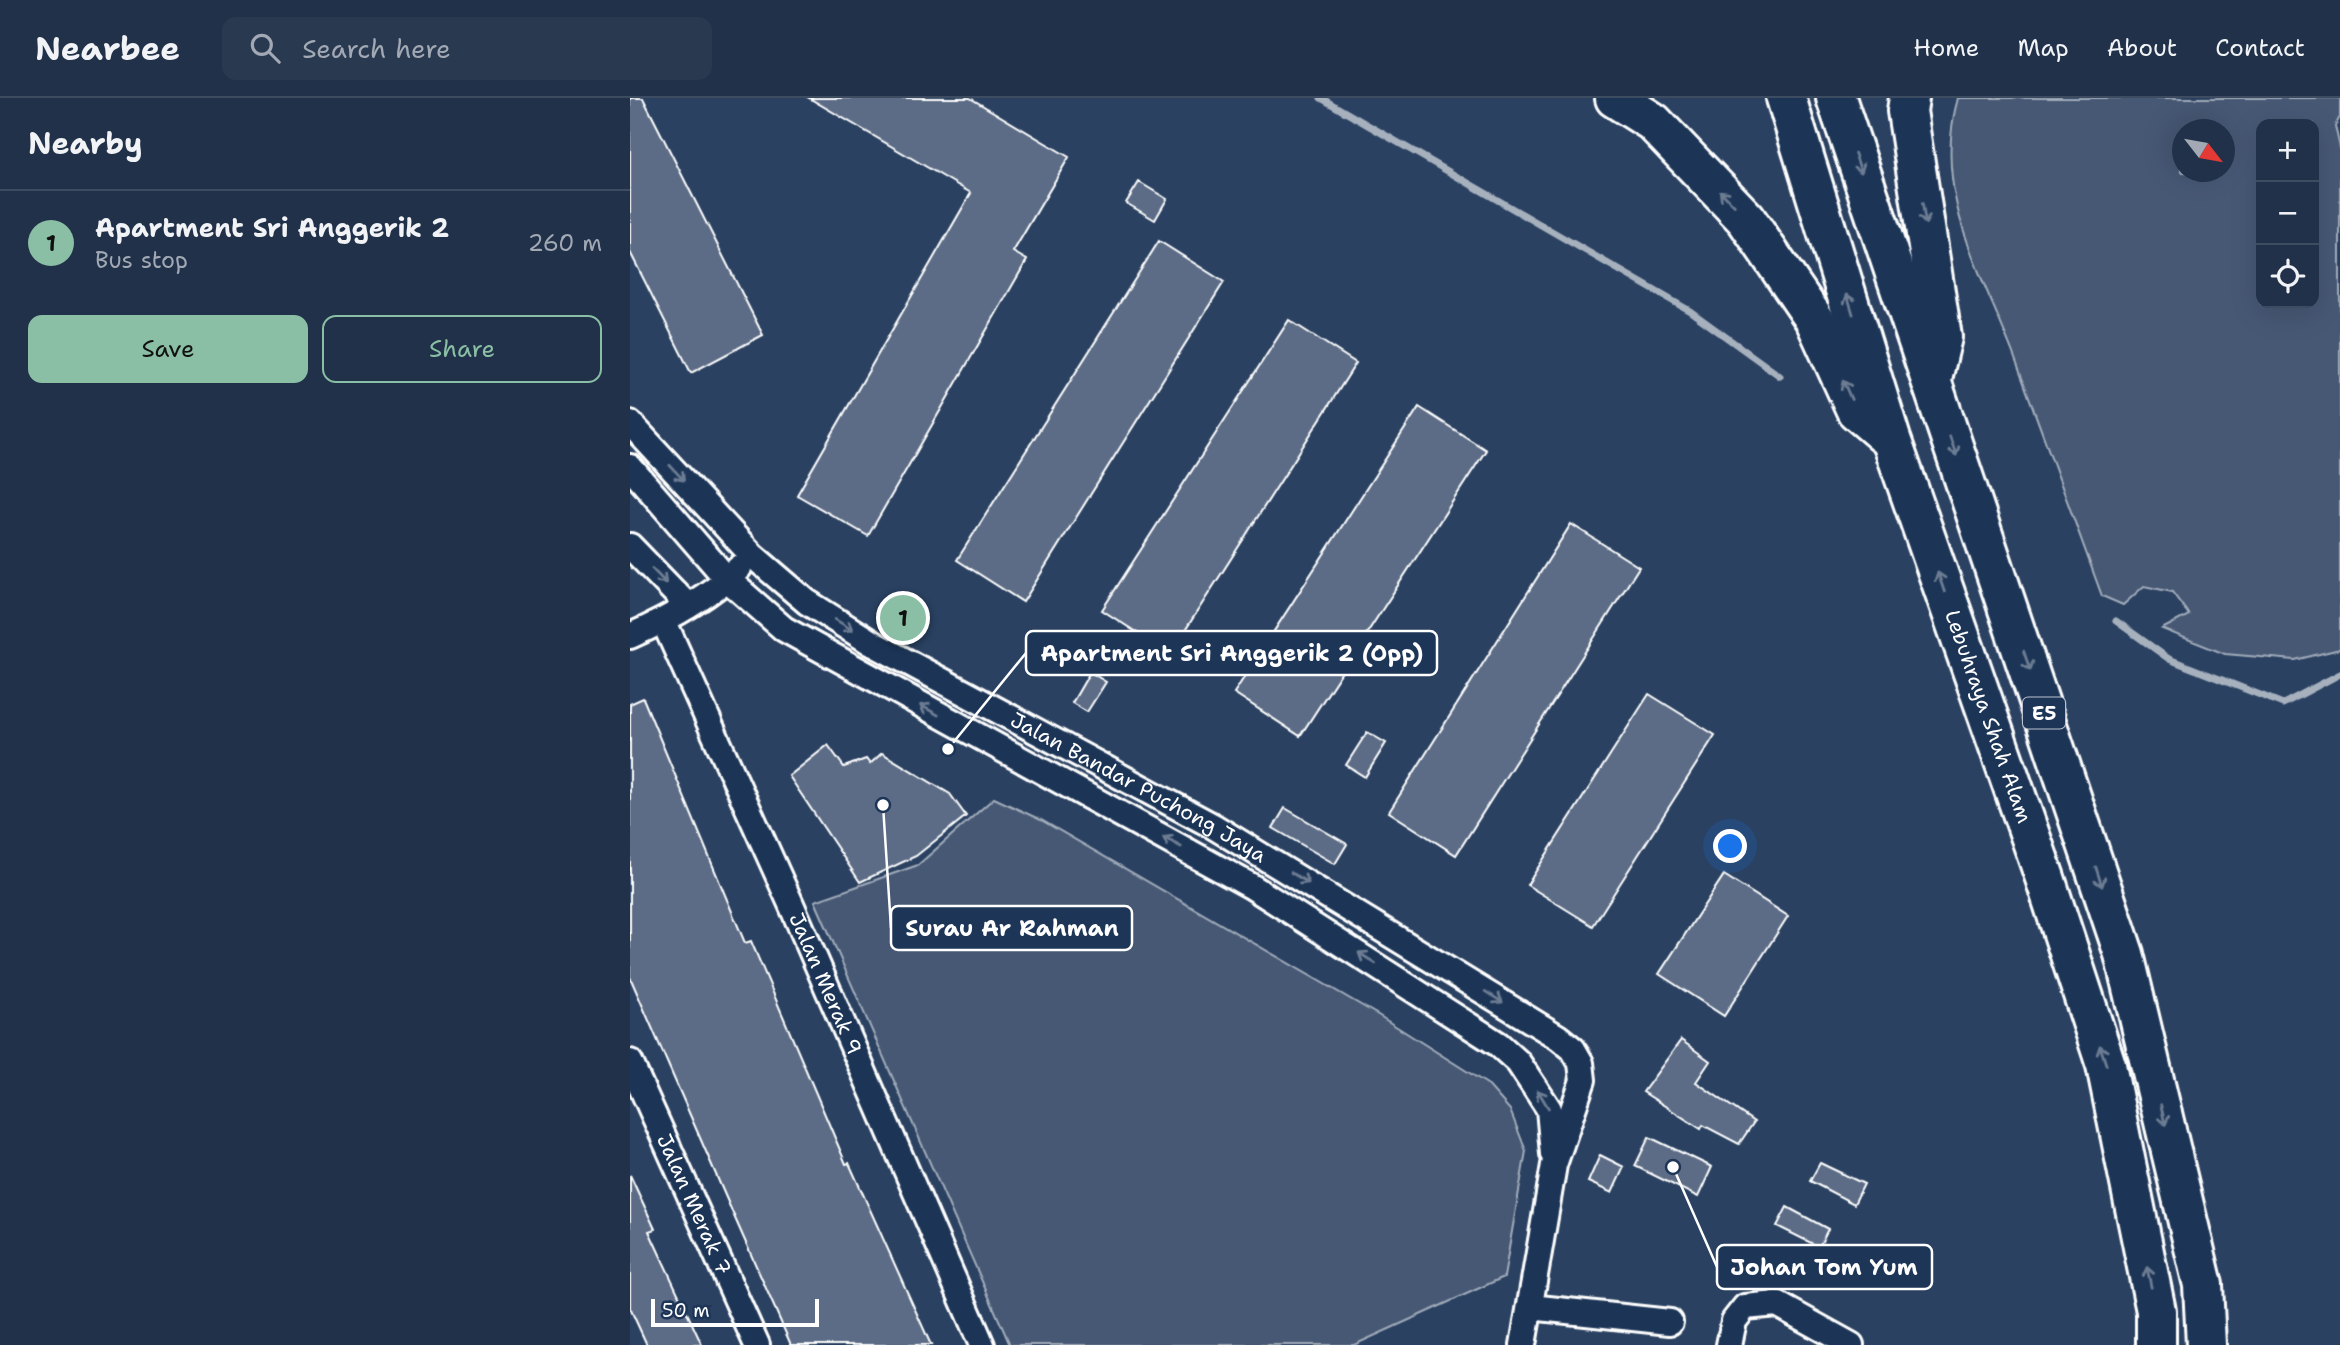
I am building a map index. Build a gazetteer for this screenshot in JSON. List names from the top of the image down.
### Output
{
  "streets": {
    "highway": ["E5", "Lebuhraya Shah Alam"],
    "street": ["Jalan Bandar Puchong Jaya", "Jalan Merak 9", "Jalan Merak 7"]
  },
  "places": ["Apartment Sri Anggerik 2 (Opp)", "Surau Ar Rahman", "Johan Tom Yum"],
  "scale_bar": "50 m",
  "north": "bottom right",
  "page": {
    "header": "Nearbee",
    "search": "Search here",
    "nav": [
      "Home",
      "Map",
      "About",
      "Contact"
    ],
    "heading": "Nearby",
    "map_buttons": ["+", "−"],
    "list": [
      {
        "mark": "1",
        "name": "Apartment Sri Anggerik 2",
        "note": "Bus stop",
        "value": "260 m"
      }
    ],
    "buttons": ["Save", "Share"],
    "pins": "1",
    "scale": "50 m"
  }
}
